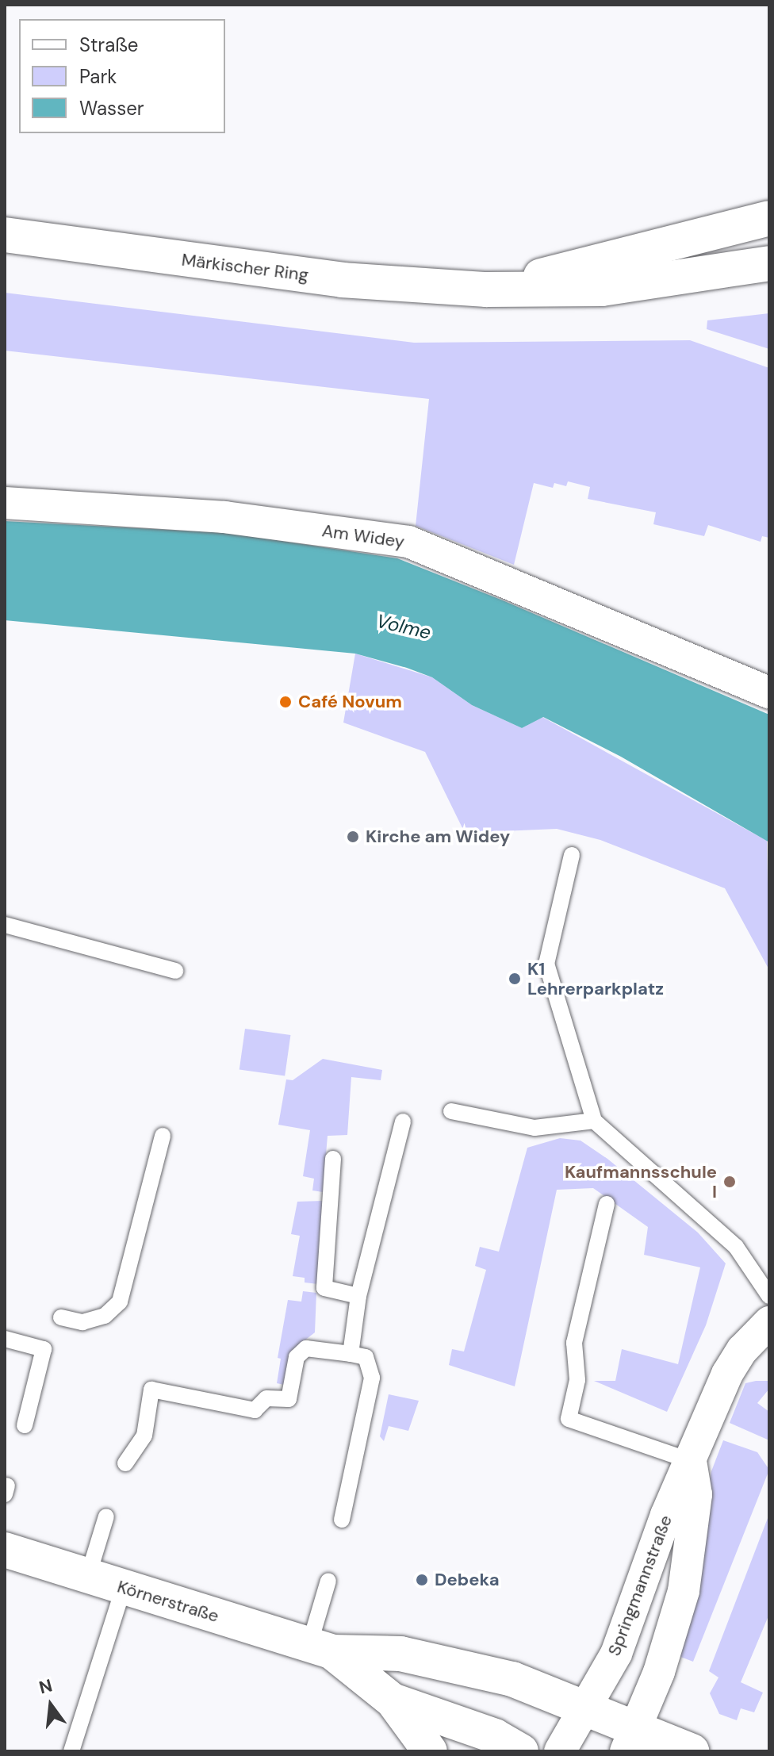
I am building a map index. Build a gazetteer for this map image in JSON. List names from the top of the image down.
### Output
{
  "streets": {
    "main road": ["Märkischer Ring", "Körnerstraße"],
    "street": ["Am Widey", "Springmannstraße"]
  },
  "crossings": [
    ["Springmannstraße", "Körnerstraße"]
  ],
  "water": ["Volme"],
  "places": [
    "Café Novum",
    "Kirche am Widey",
    "K1 Lehrerparkplatz",
    "Kaufmannsschule I",
    "Debeka"
  ],
  "legend": ["Straße", "Park", "Wasser"],
  "north": "top"
}
